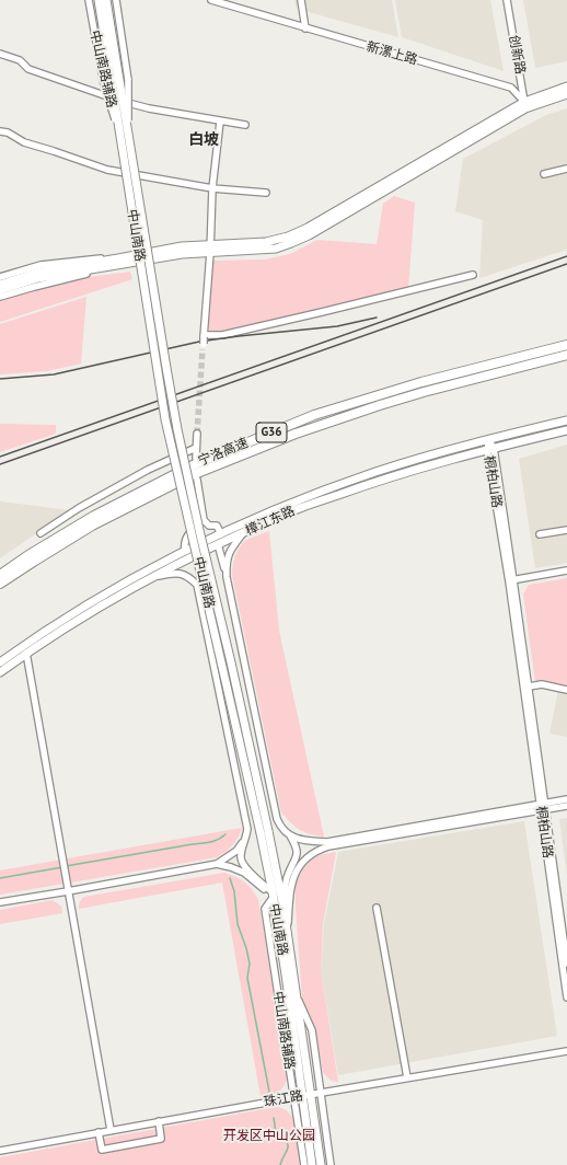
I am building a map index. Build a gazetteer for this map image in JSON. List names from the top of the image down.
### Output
{
  "streets": {
    "highway": ["G36", "宁洛高速"],
    "main road": ["中山南路", "樟江东路"],
    "street": [
      "新漯上路",
      "创新路",
      "中山南路辅路",
      "桐柏山路",
      "珠江路"
    ]
  },
  "crossings": [
    ["新漯上路", "创新路"],
    ["中山南路辅路", "中山南路"],
    ["中山南路辅路", "珠江路"],
    ["中山南路", "珠江路"],
    ["桐柏山路", "樟江东路"]
  ],
  "districts": ["白坡"],
  "parks": ["开发区中山公园"]
}
